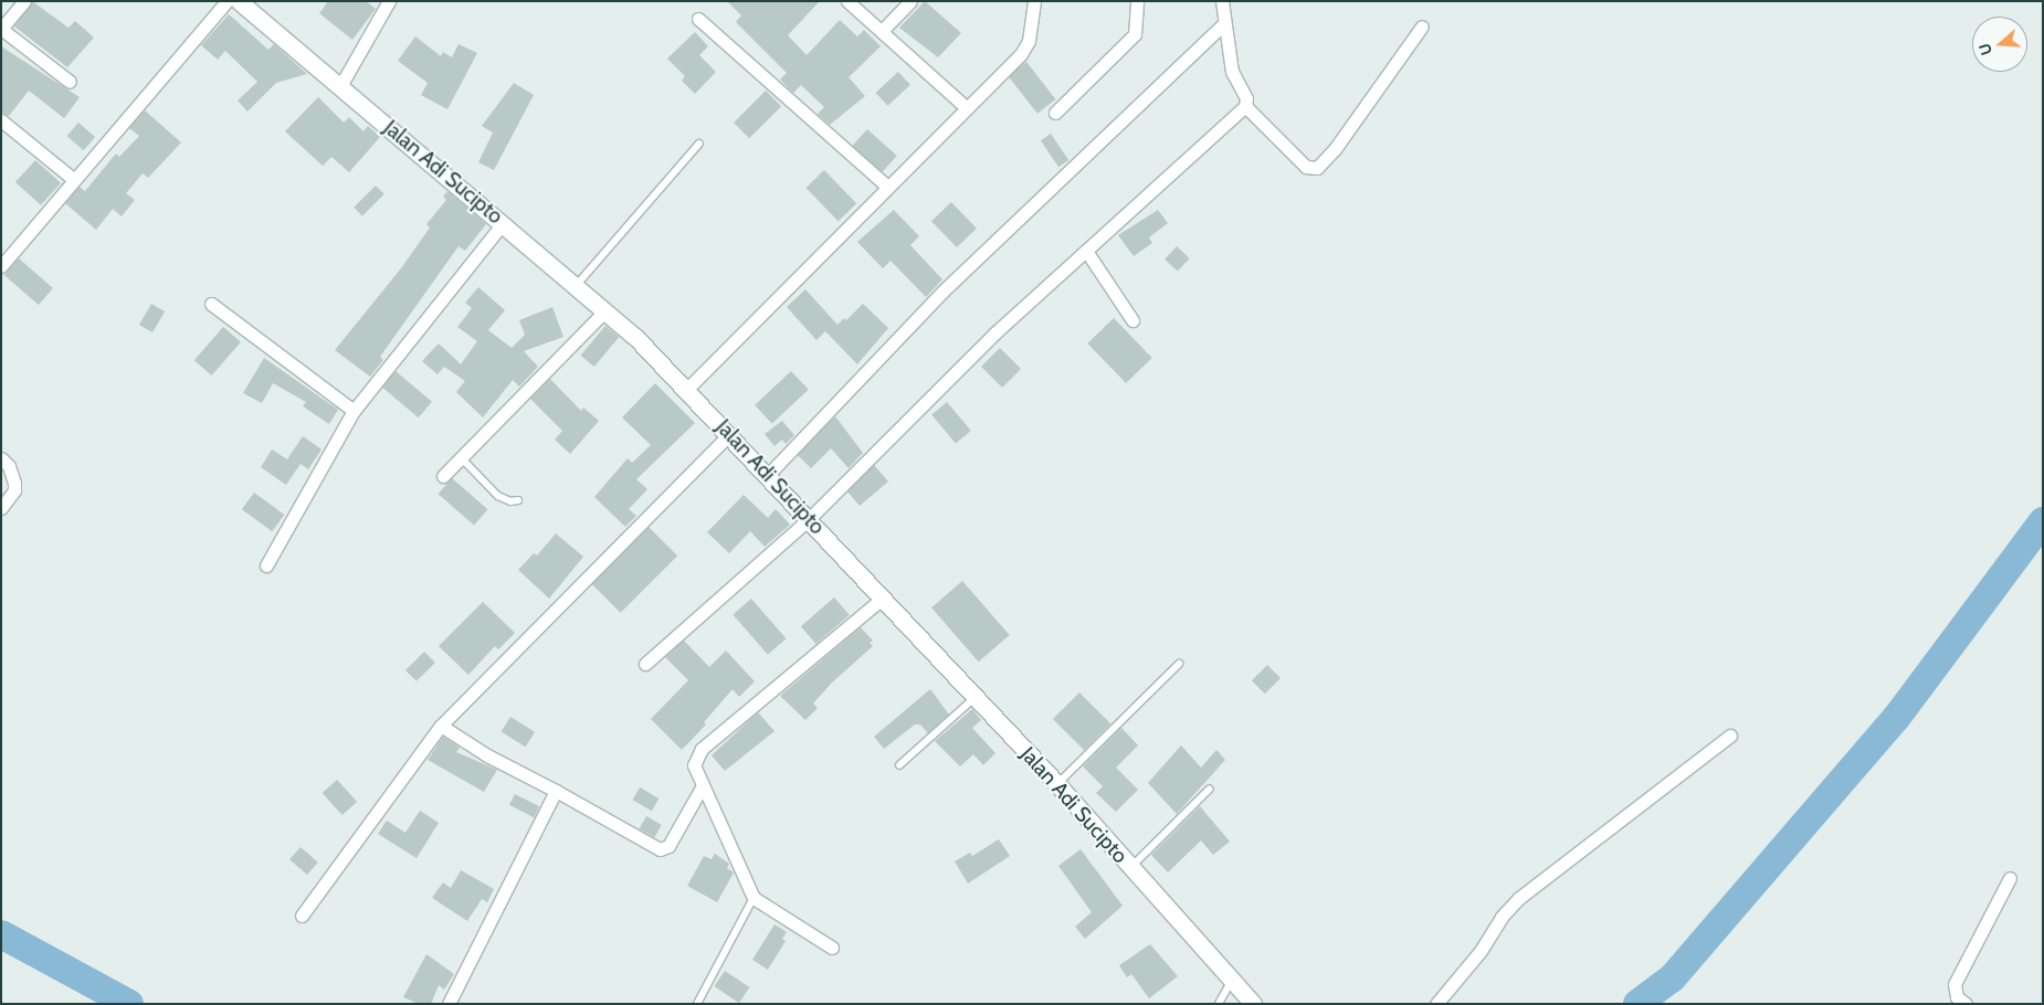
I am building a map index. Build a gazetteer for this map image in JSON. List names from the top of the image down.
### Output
{
  "streets": {
    "street": ["Jalan Adi Sucipto"]
  },
  "north": "left"
}
